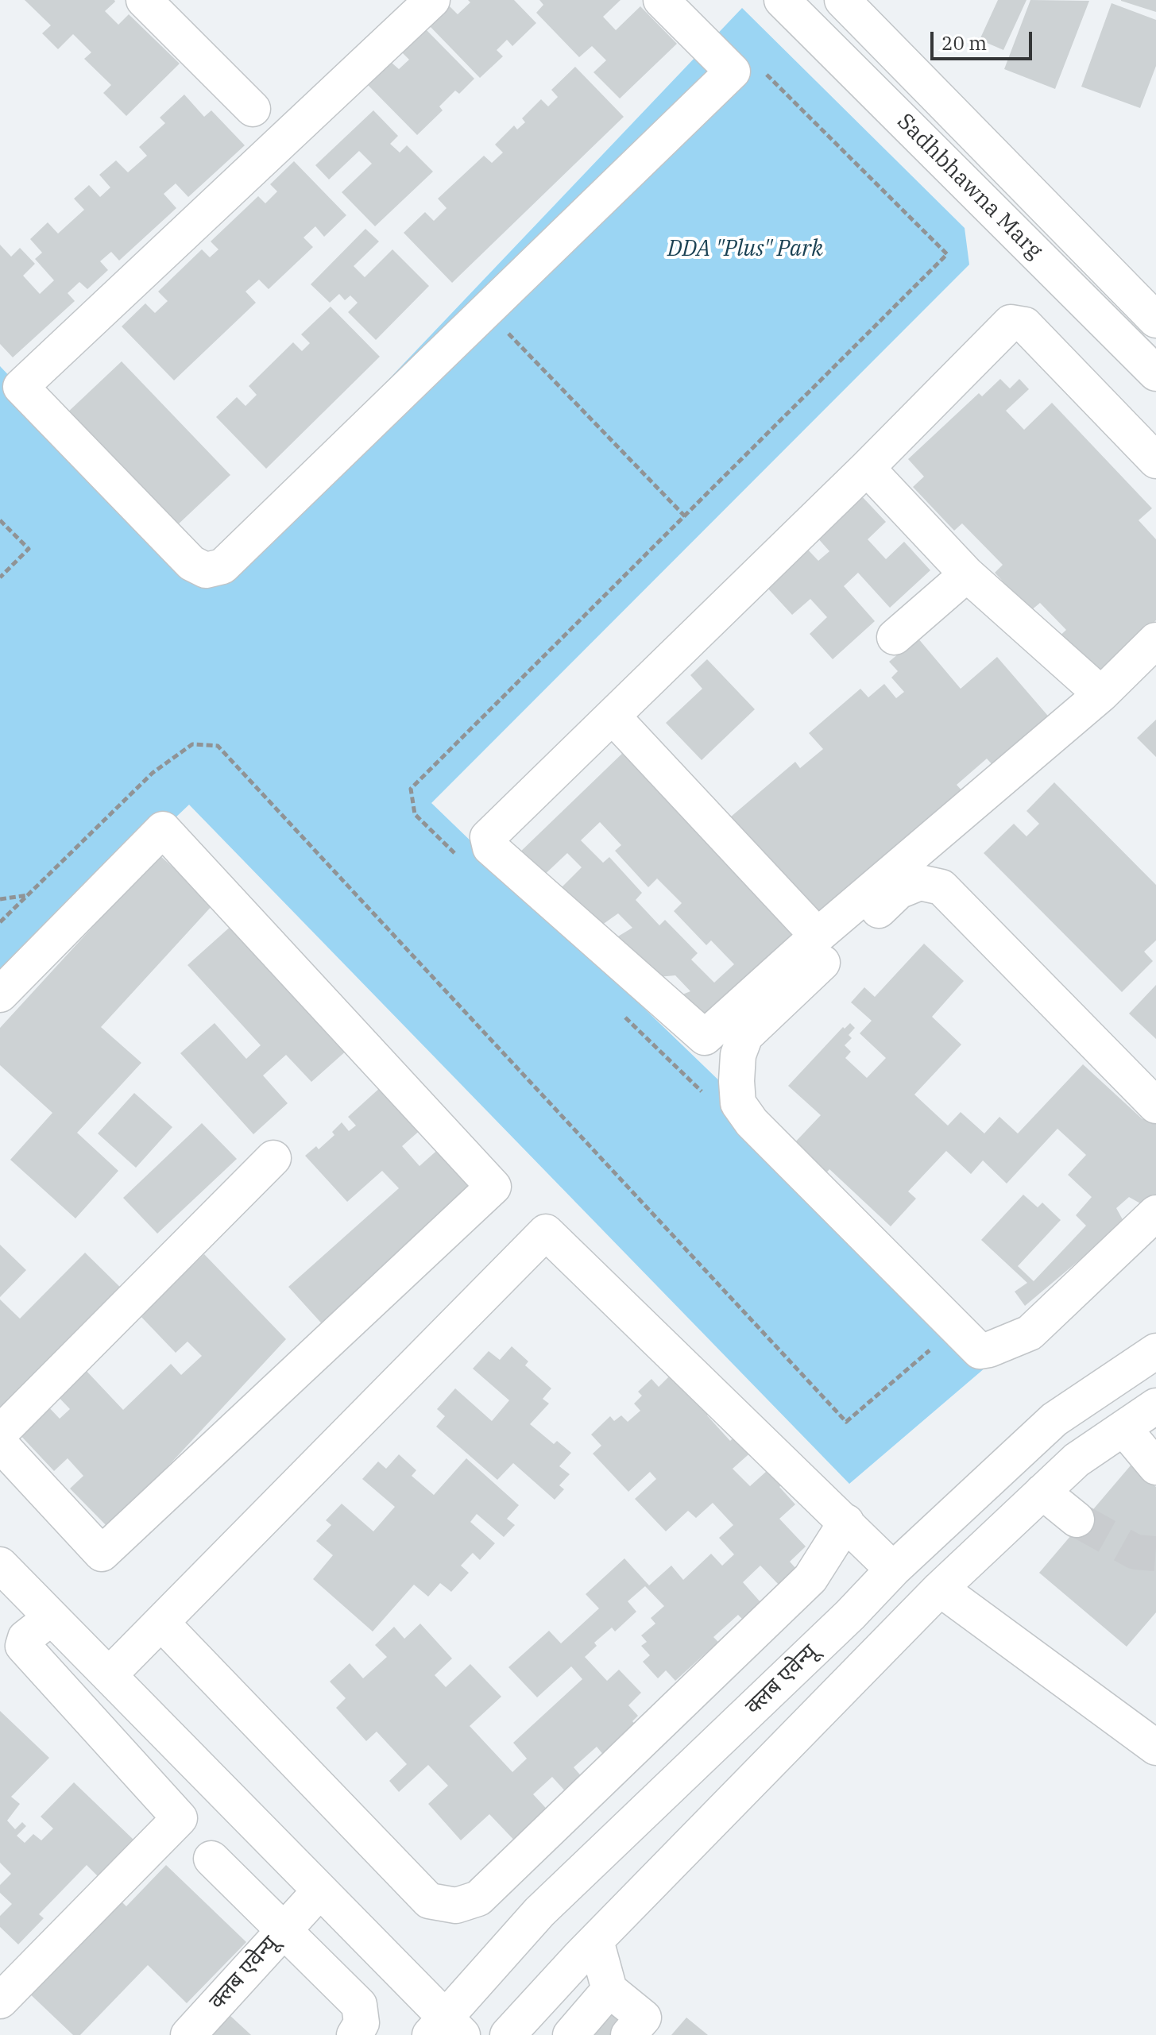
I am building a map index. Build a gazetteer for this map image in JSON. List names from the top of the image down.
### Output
{
  "streets": {
    "street": ["Sadhbhawna Marg", "क्लब एवेन्यू"]
  },
  "parks": ["DDA \"Plus\" Park"],
  "scale_bar": "20 m"
}
